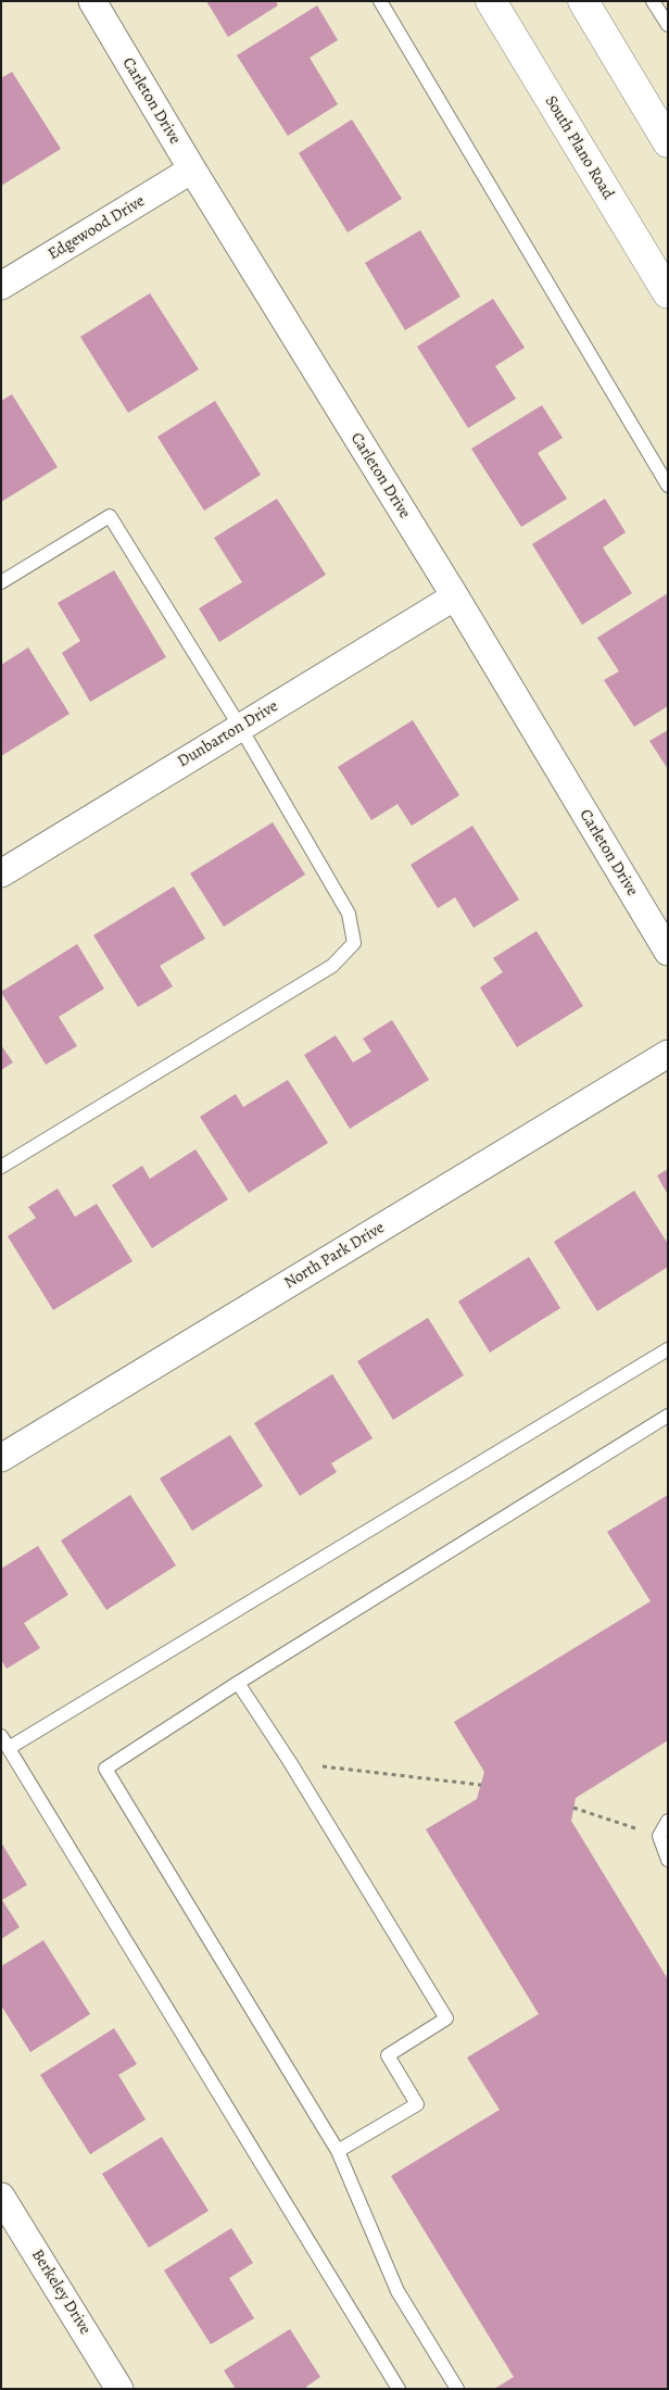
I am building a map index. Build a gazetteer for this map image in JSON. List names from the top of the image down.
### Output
{
  "streets": {
    "main road": ["South Plano Road"],
    "street": [
      "Carleton Drive",
      "Edgewood Drive",
      "Dunbarton Drive",
      "North Park Drive",
      "Berkeley Drive"
    ]
  },
  "crossings": [
    ["Carleton Drive", "Edgewood Drive"],
    ["Carleton Drive", "Dunbarton Drive"]
  ]
}
